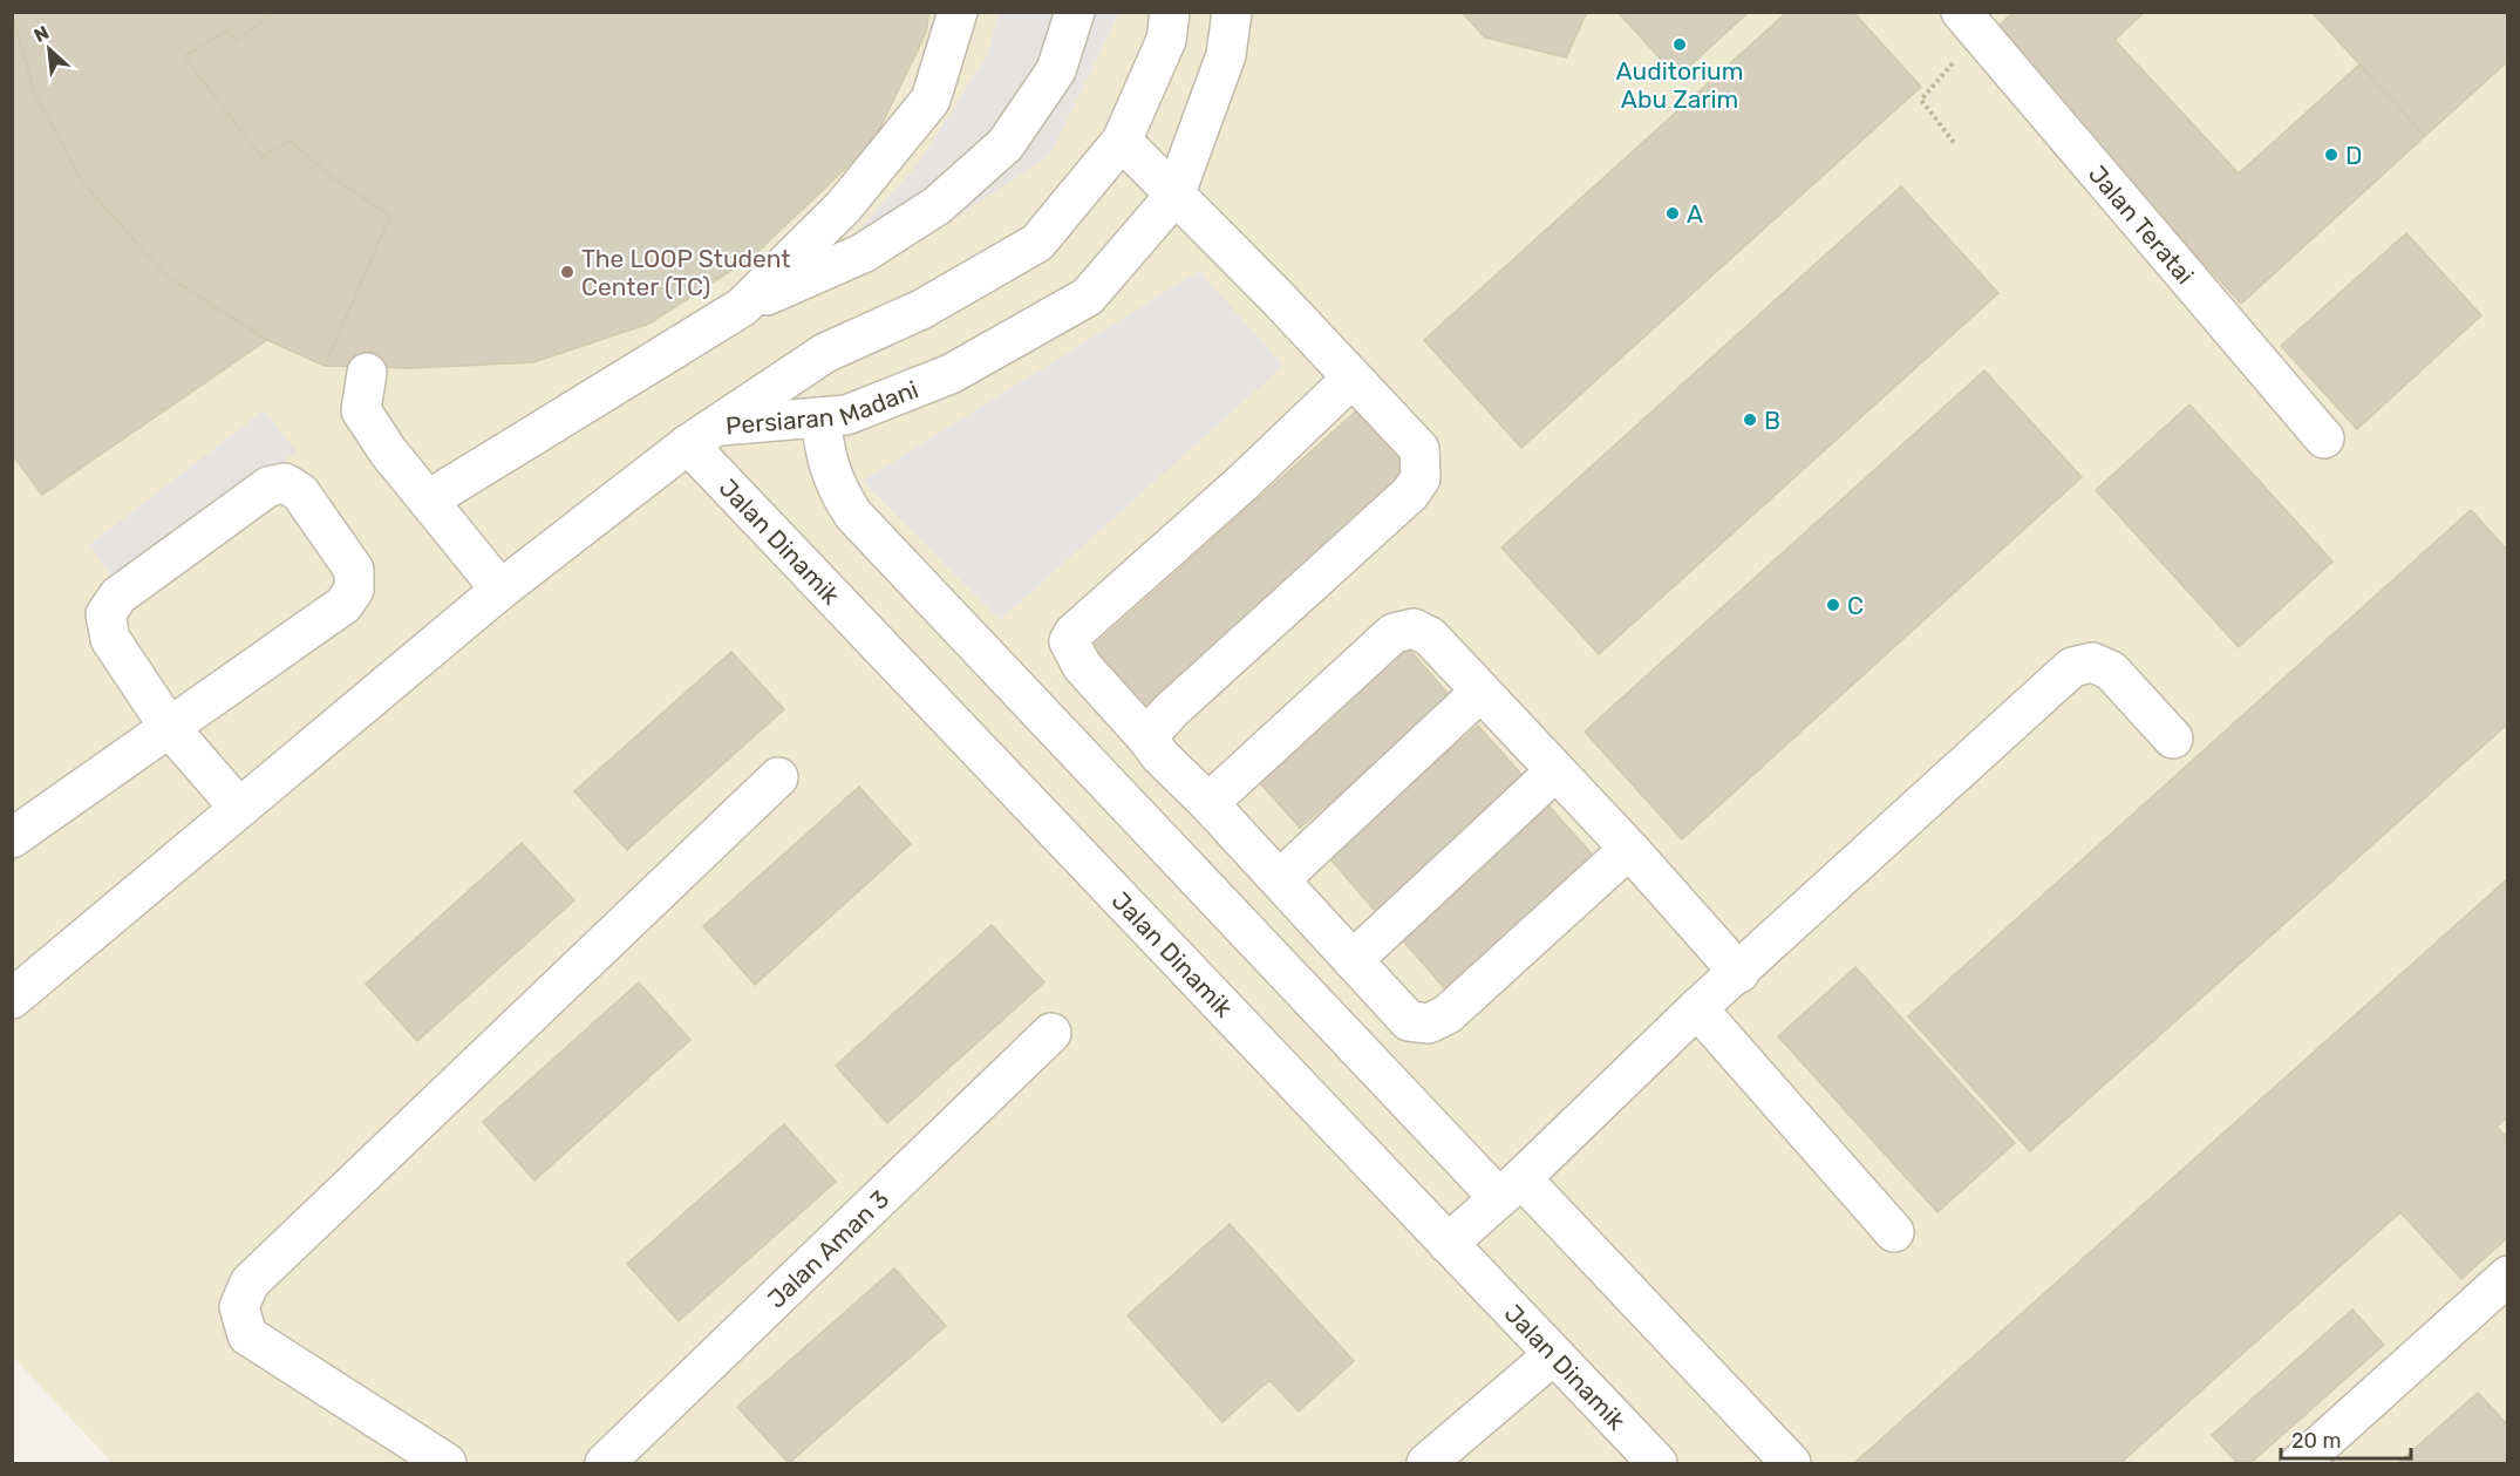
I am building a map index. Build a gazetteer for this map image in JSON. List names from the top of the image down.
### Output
{
  "streets": {
    "street": [
      "Jalan Teratai",
      "Persiaran Madani",
      "Jalan Dinamik",
      "Jalan Aman 3"
    ]
  },
  "crossings": [
    ["Persiaran Madani", "Jalan Dinamik"]
  ],
  "places": [
    "Auditorium Abu Zarim",
    "D",
    "A",
    "The LOOP Student Center (TC)",
    "B",
    "C"
  ],
  "scale_bar": "20 m",
  "north": "top left"
}
